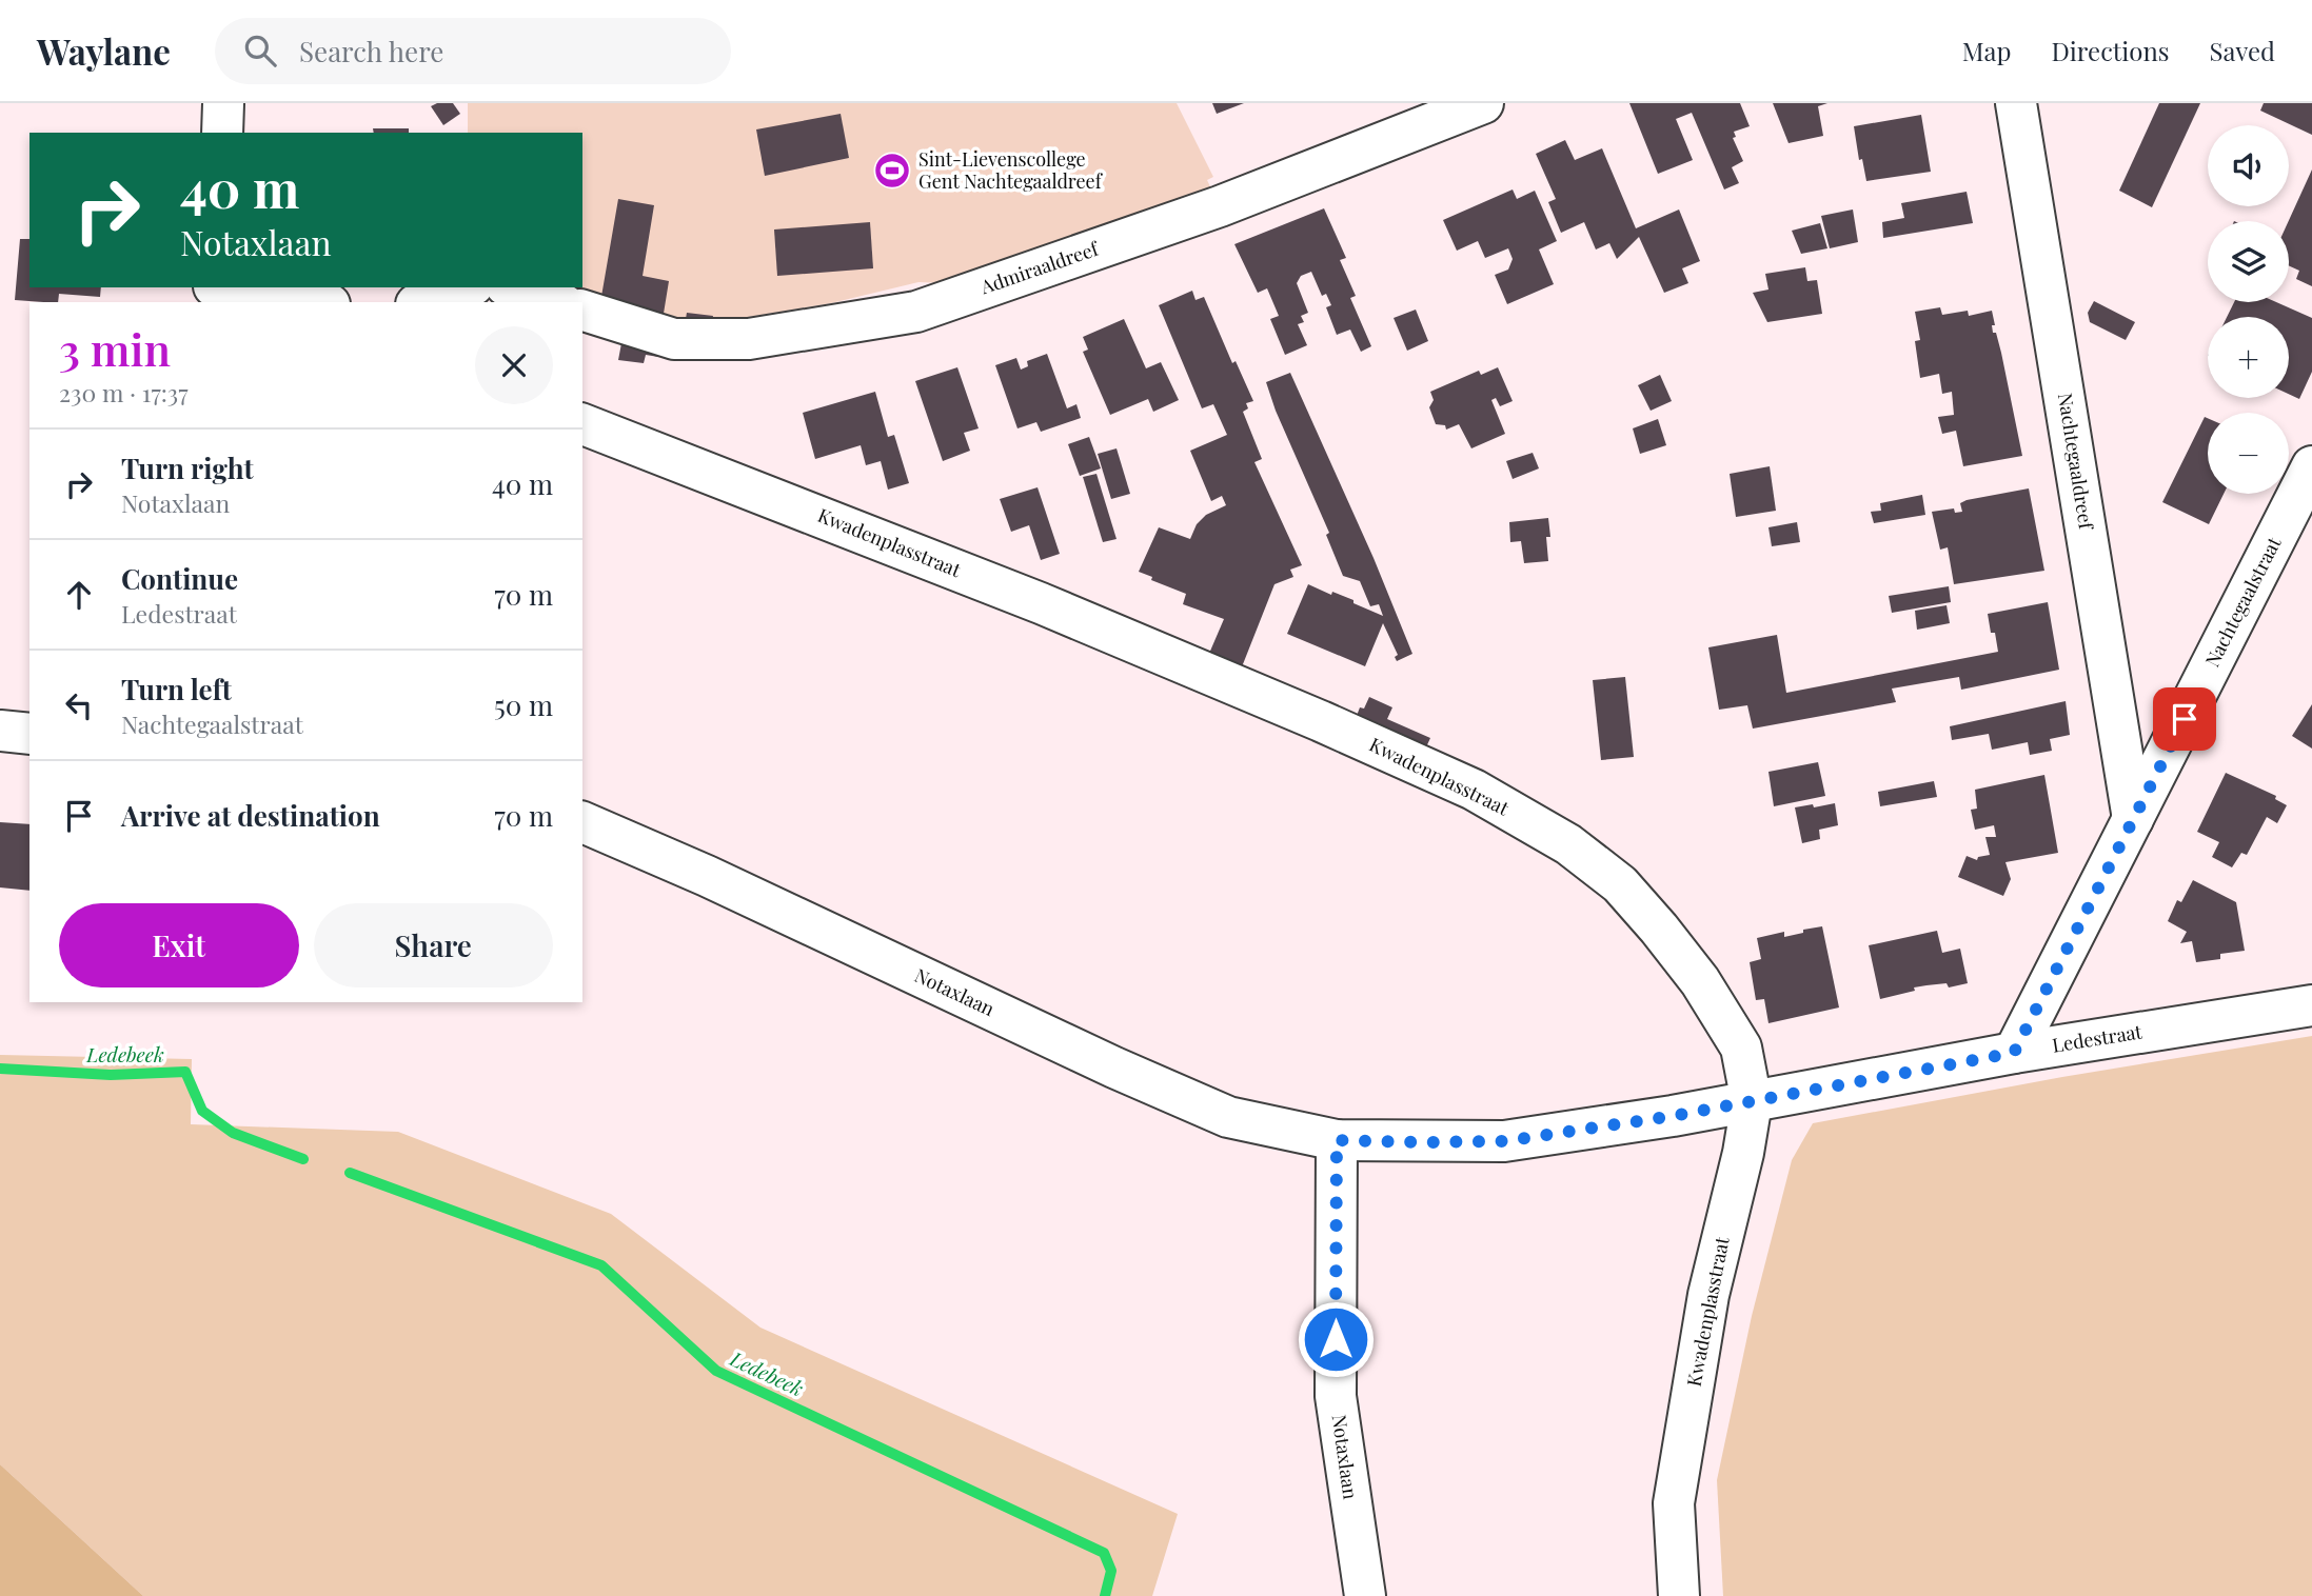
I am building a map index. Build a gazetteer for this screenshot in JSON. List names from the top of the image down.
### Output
{
  "streets": {
    "street": [
      "Admiraaldreef",
      "Nachtegaaldreef",
      "Kwadenplasstraat",
      "Nachtegaalstraat",
      "Notaxlaan",
      "Ledestraat"
    ]
  },
  "crossings": [
    ["Nachtegaaldreef", "Nachtegaalstraat"],
    ["Kwadenplasstraat", "Notaxlaan"],
    ["Kwadenplasstraat", "Ledestraat"],
    ["Nachtegaalstraat", "Ledestraat"],
    ["Notaxlaan", "Ledestraat"]
  ],
  "water": ["Ledebeek"],
  "places": {
    "sports": ["Sint-Lievenscollege Gent Nachtegaaldreef"]
  },
  "page": {
    "header": "Waylane",
    "search": "Search here",
    "nav": ["Map", "Directions", "Saved"],
    "map_buttons": ["+", "−"],
    "turn": ["40 m", "Notaxlaan"],
    "heading": ["3 min", "230 m · 17:37"],
    "list": [
      {
        "name": "Turn right",
        "note": "Notaxlaan",
        "value": "40 m"
      },
      {
        "name": "Continue",
        "note": "Ledestraat",
        "value": "70 m"
      },
      {
        "name": "Turn left",
        "note": "Nachtegaalstraat",
        "value": "50 m"
      },
      {
        "name": "Arrive at destination",
        "value": "70 m"
      }
    ],
    "buttons": ["Exit", "Share"]
  }
}
